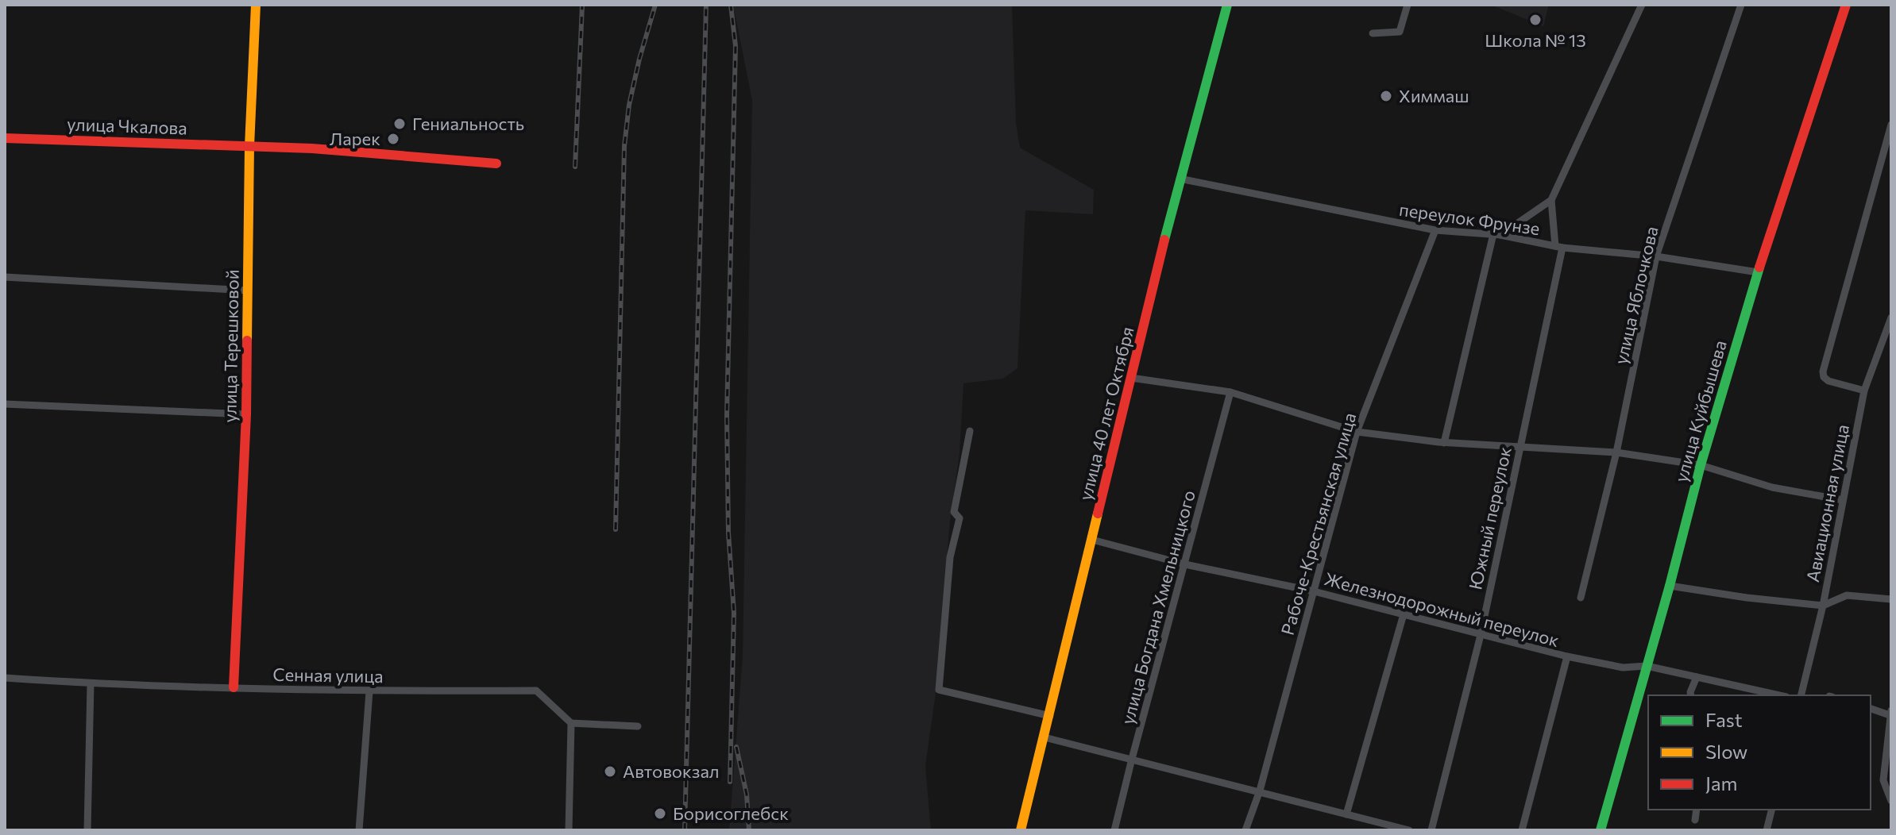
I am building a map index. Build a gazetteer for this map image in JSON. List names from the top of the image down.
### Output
{
  "streets": {
    "street": [
      "улица Чкалова",
      "переулок Фрунзе",
      "улица Яблочкова",
      "улица Терешковой",
      "улица Куйбышева",
      "улица 40 лет Октября",
      "Авиационная улица",
      "Южный переулок",
      "Рабоче-Крестьянская улица",
      "улица Богдана Хмельницкого",
      "Железнодорожный переулок",
      "Сенная улица"
    ]
  },
  "crossings": [
    ["улица Чкалова", "улица Терешковой"],
    ["переулок Фрунзе", "улица Яблочкова"],
    ["переулок Фрунзе", "улица Куйбышева"],
    ["переулок Фрунзе", "улица 40 лет Октября"],
    ["переулок Фрунзе", "Южный переулок"],
    ["переулок Фрунзе", "Рабоче-Крестьянская улица"],
    ["улица Терешковой", "Сенная улица"],
    ["улица Куйбышева", "Железнодорожный переулок"],
    ["улица 40 лет Октября", "Железнодорожный переулок"],
    ["Южный переулок", "Железнодорожный переулок"],
    ["Рабоче-Крестьянская улица", "Железнодорожный переулок"],
    ["улица Богдана Хмельницкого", "Железнодорожный переулок"]
  ],
  "places": [
    "Школа № 13",
    "Химмаш",
    "Гениальность",
    "Ларек",
    "Автовокзал",
    "Борисоглебск"
  ],
  "legend": ["Fast", "Slow", "Jam"]
}
